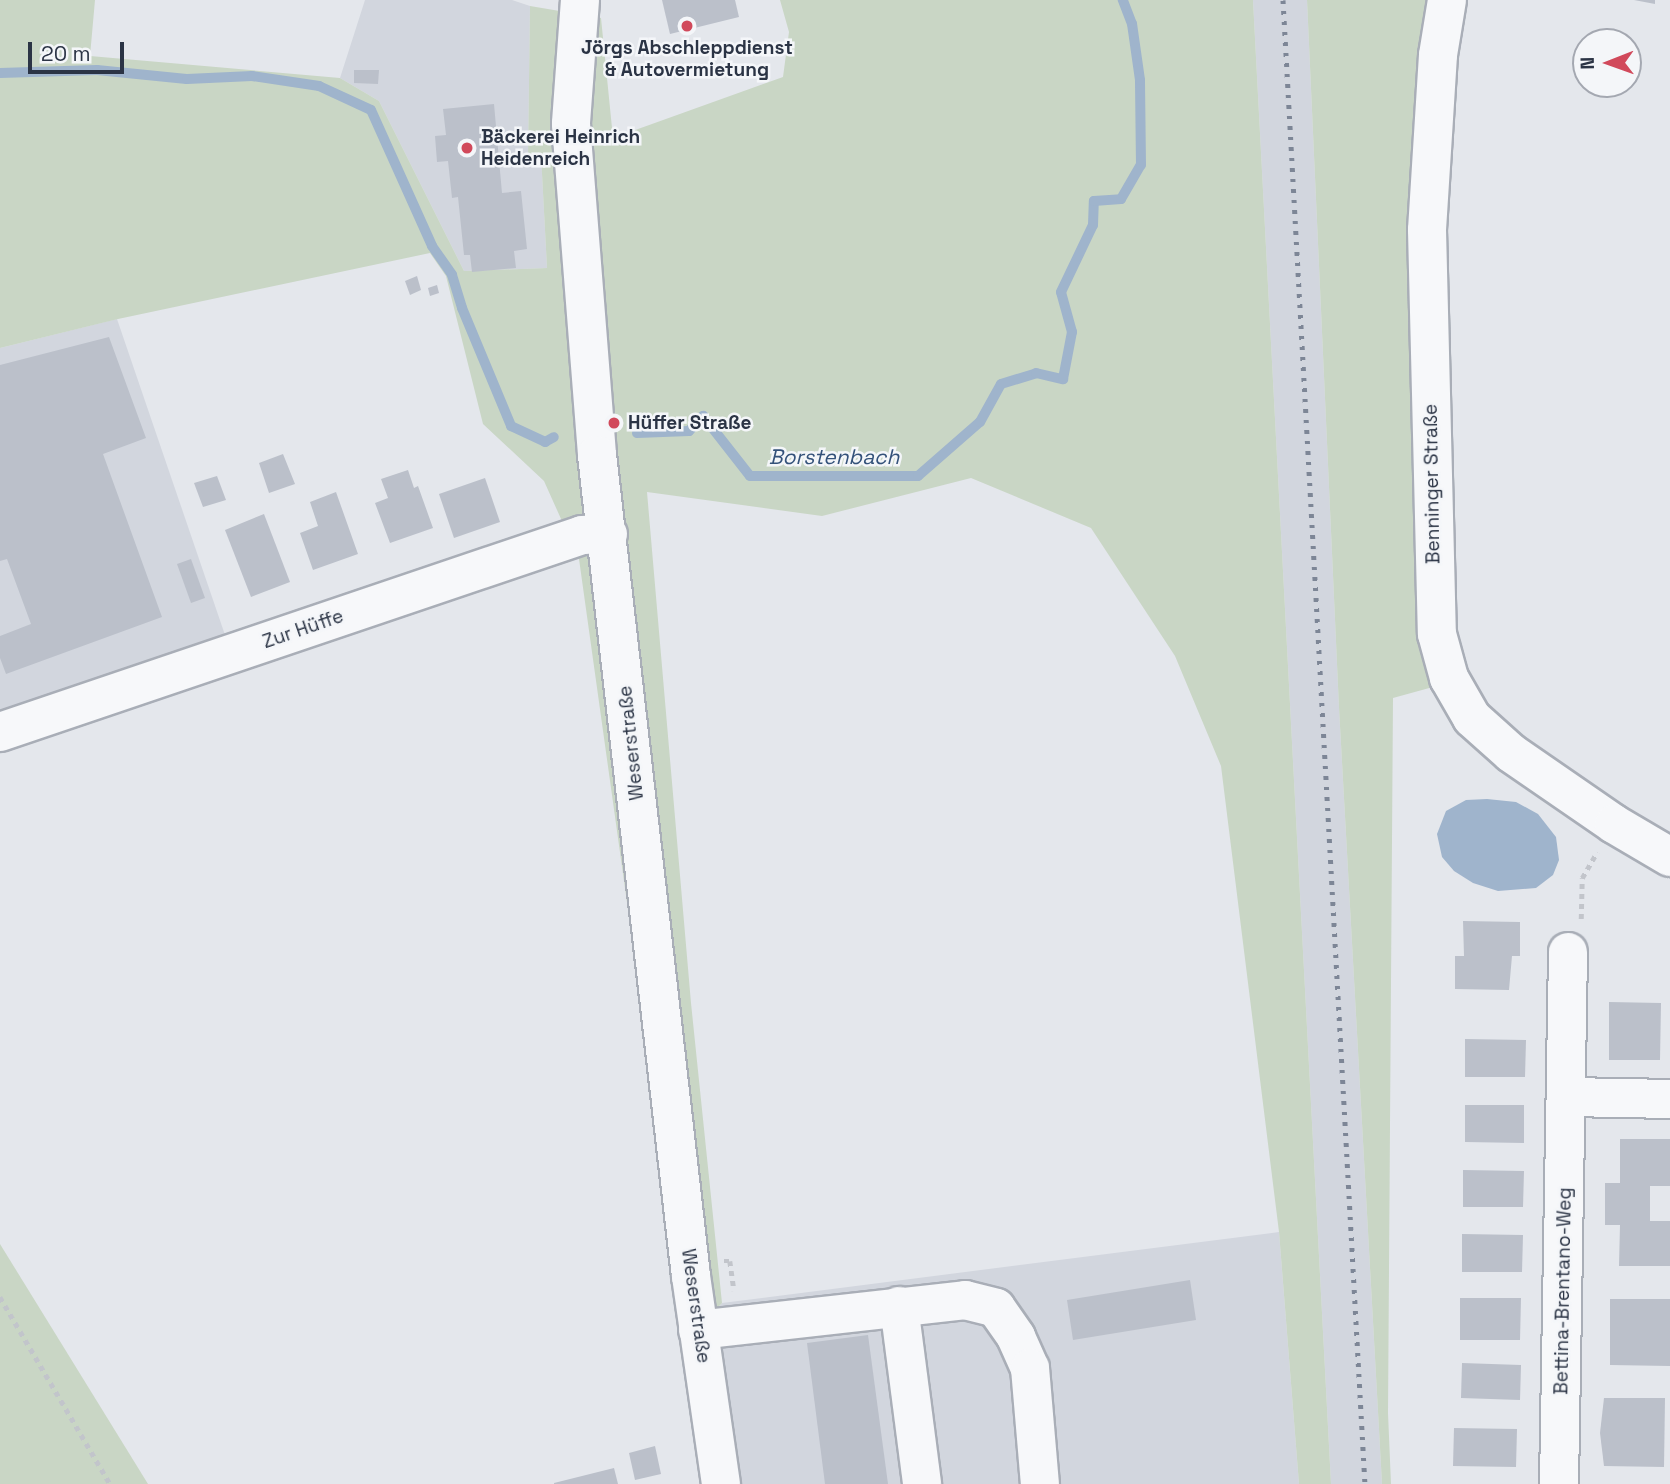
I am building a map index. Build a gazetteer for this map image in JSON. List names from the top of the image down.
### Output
{
  "streets": {
    "street": [
      "Benninger Straße",
      "Zur Hüffe",
      "Weserstraße",
      "Bettina-Brentano-Weg"
    ]
  },
  "crossings": [
    ["Zur Hüffe", "Weserstraße"]
  ],
  "water": ["Borstenbach"],
  "places": ["Jörgs Abschleppdienst & Autovermietung", "Bäckerei Heinrich Heidenreich", "Hüffer Straße"],
  "scale_bar": "20 m",
  "north": "left"
}
